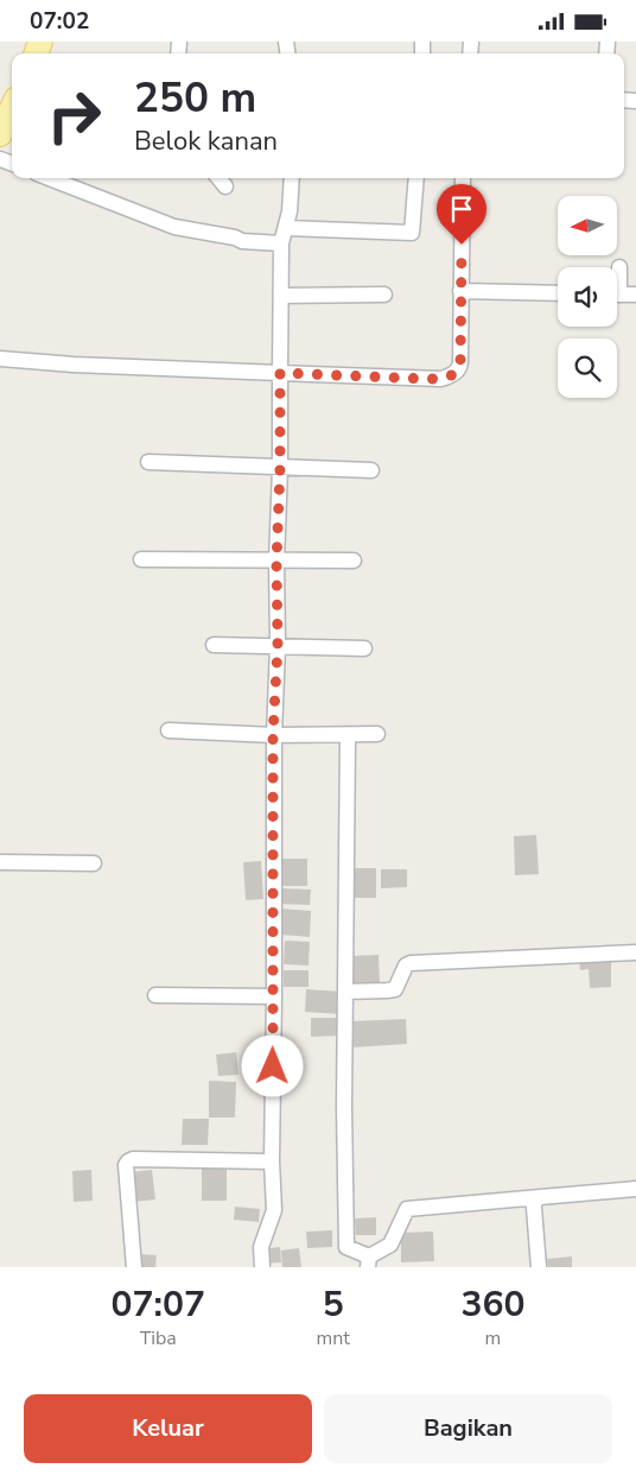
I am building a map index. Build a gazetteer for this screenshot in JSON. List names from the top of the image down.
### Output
{
  "north": "left",
  "page": {
    "status": "07:02",
    "turn": ["250 m", "Belok kanan"],
    "eta": [
      "07:07",
      "Tiba",
      "5",
      "mnt",
      "360",
      "m"
    ],
    "buttons": ["Keluar", "Bagikan"]
  }
}
